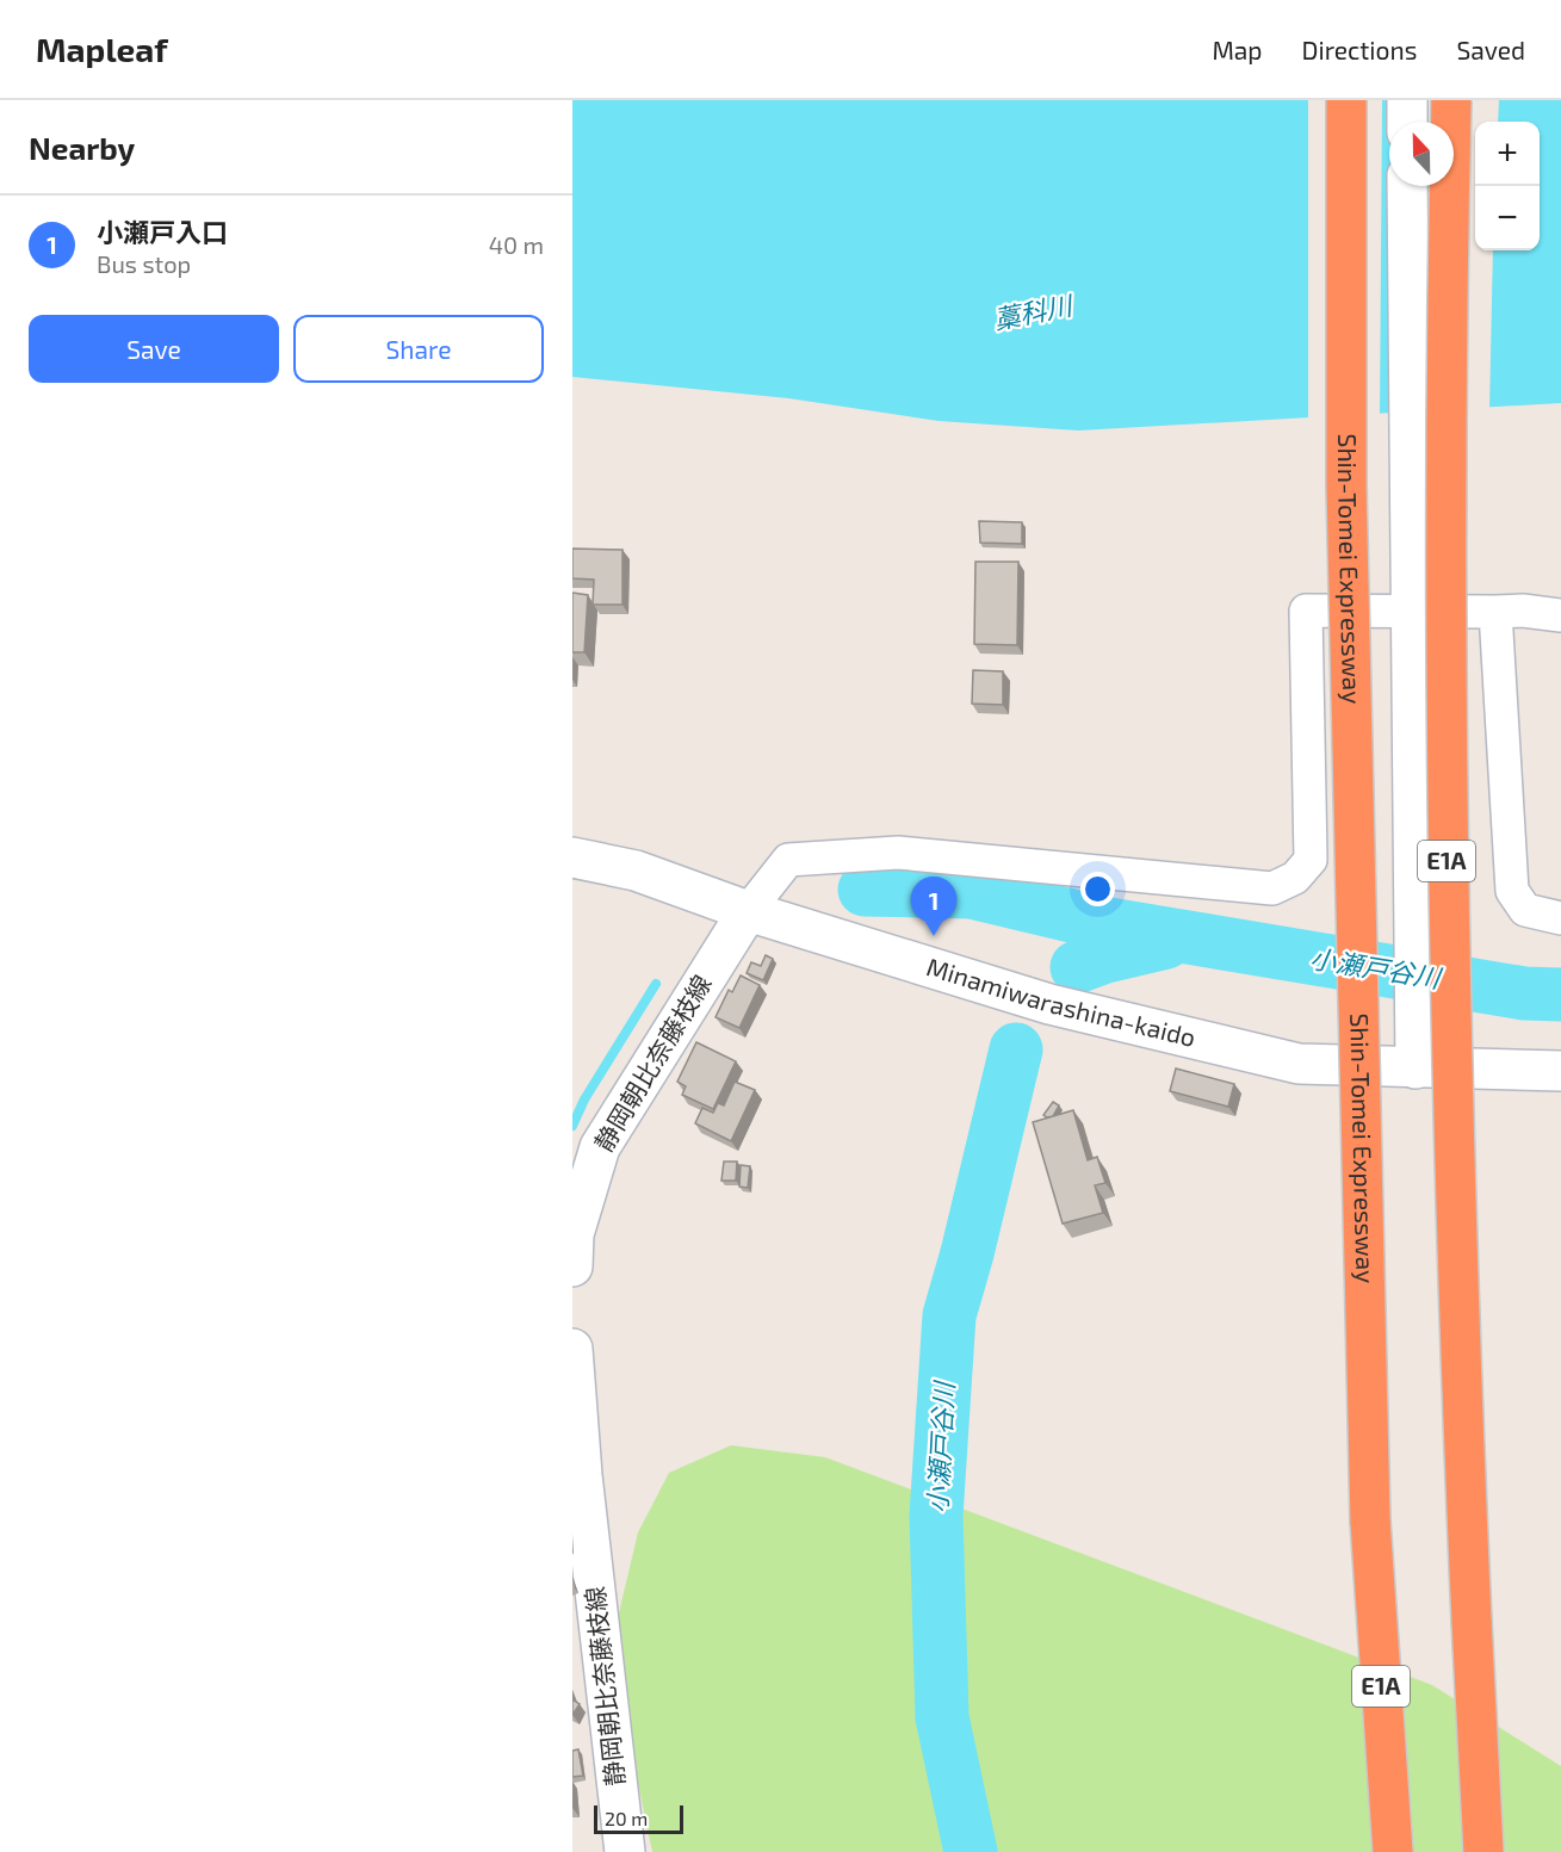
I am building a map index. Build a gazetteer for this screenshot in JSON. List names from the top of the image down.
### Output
{
  "streets": {
    "highway": ["Shin-Tomei Expressway", "E1A"],
    "main road": ["Minamiwarashina-kaido", "静岡朝比奈藤枝線"]
  },
  "crossings": [
    ["Minamiwarashina-kaido", "静岡朝比奈藤枝線"]
  ],
  "water": ["藁科川", "小瀬戸谷川"],
  "scale_bar": "20 m",
  "north": "top",
  "page": {
    "header": "Mapleaf",
    "nav": ["Map", "Directions", "Saved"],
    "heading": "Nearby",
    "map_buttons": ["+", "−"],
    "list": [
      {
        "mark": "1",
        "name": "小瀬戸入口",
        "note": "Bus stop",
        "value": "40 m"
      }
    ],
    "buttons": ["Save", "Share"],
    "pins": "1",
    "scale": "20 m"
  }
}
